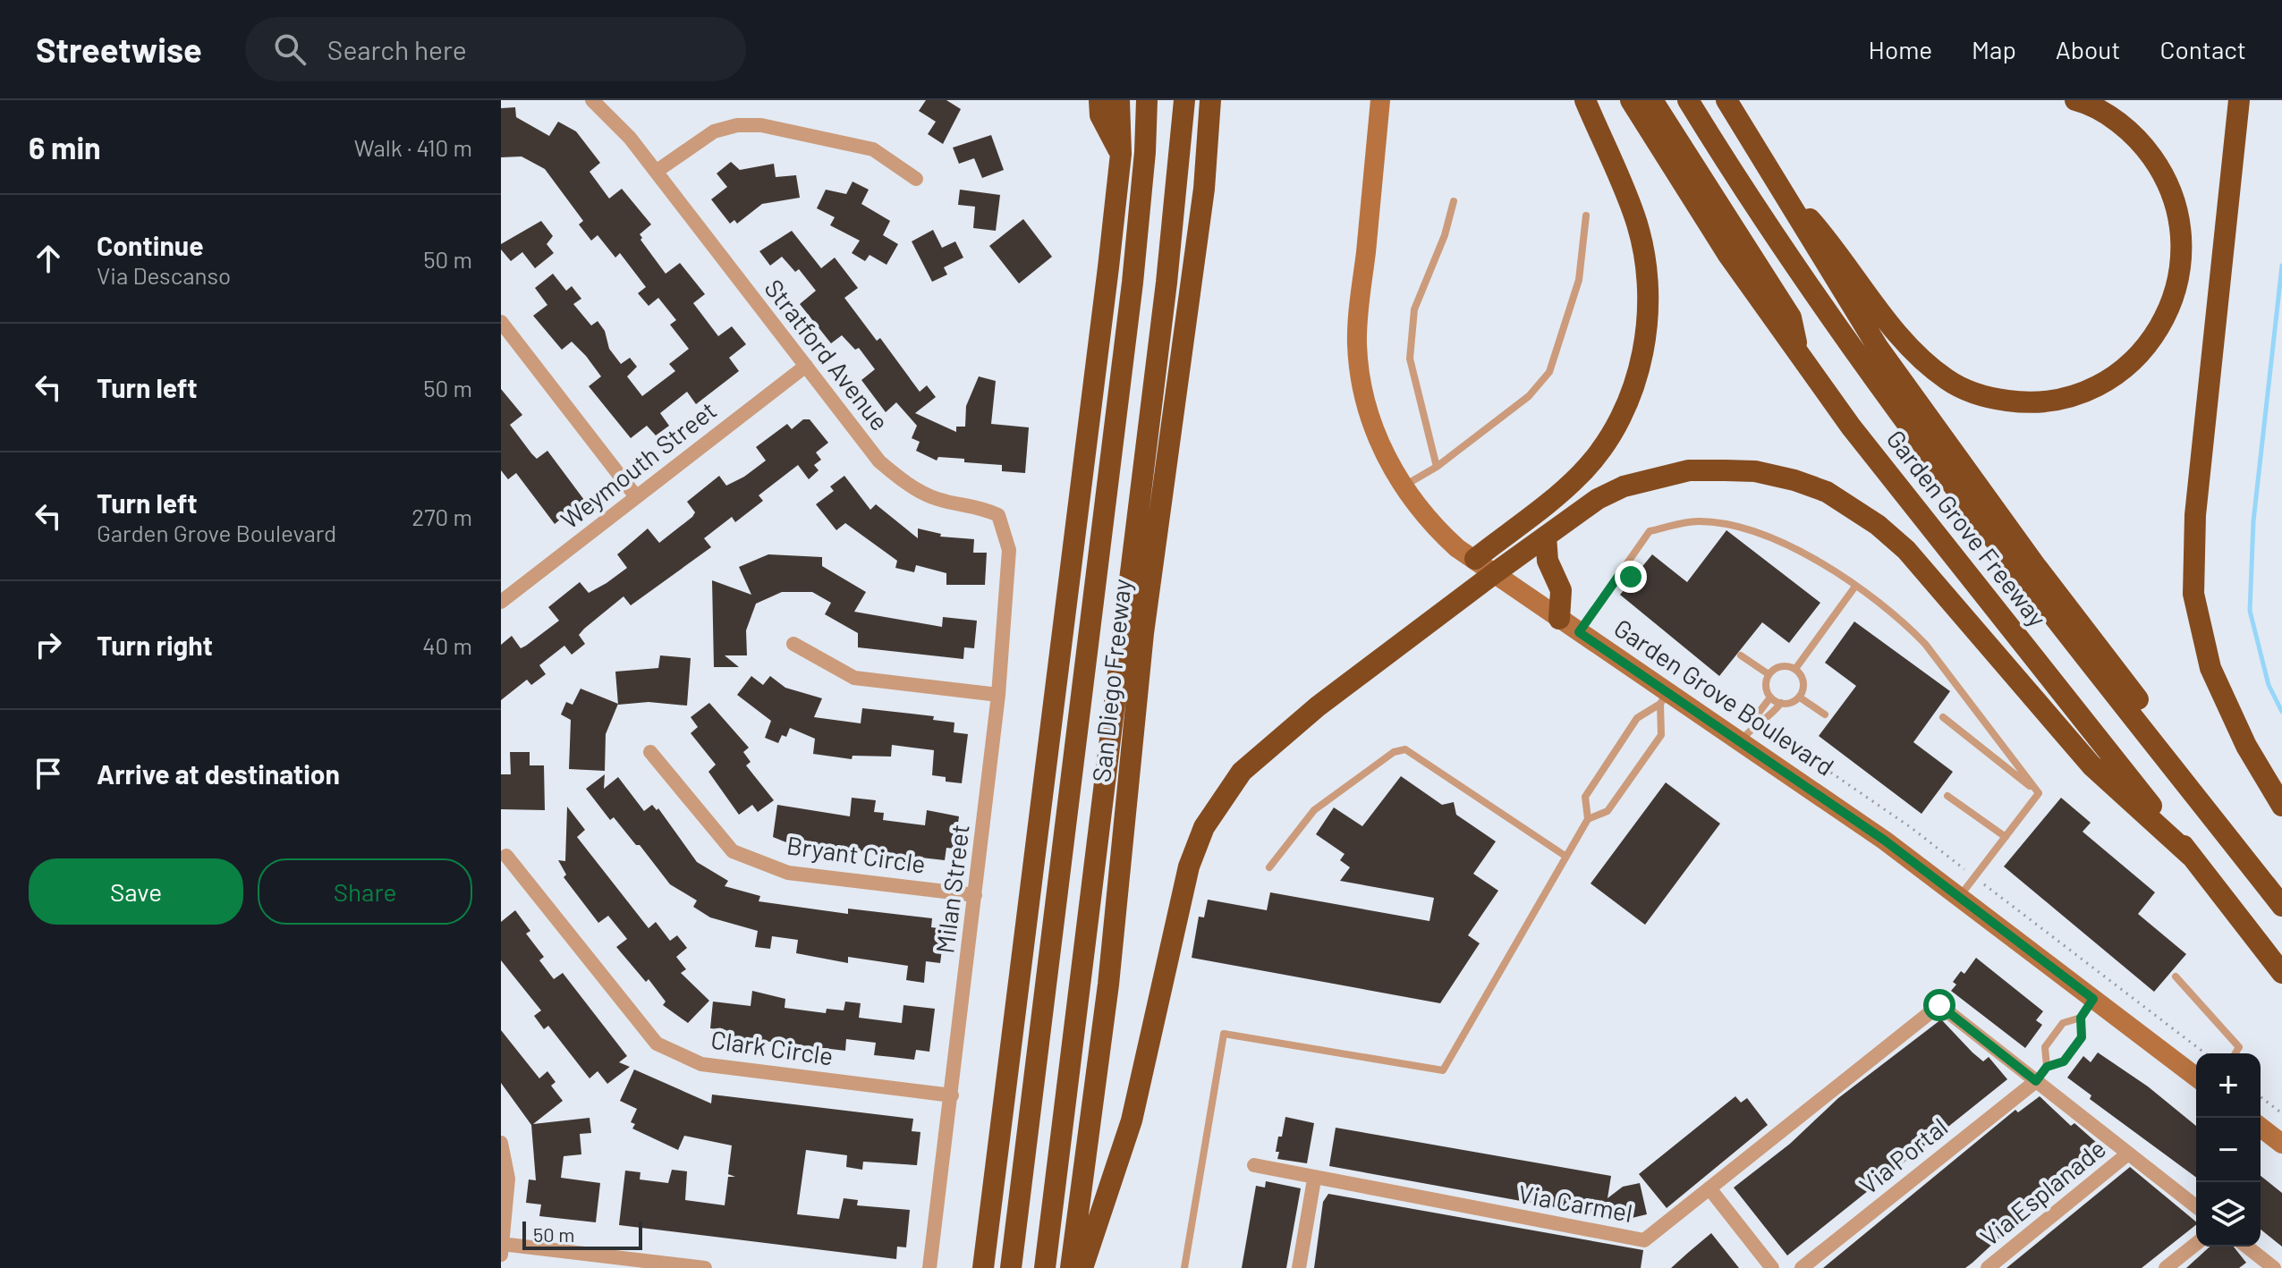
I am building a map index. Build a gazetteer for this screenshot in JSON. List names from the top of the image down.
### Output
{
  "streets": {
    "highway": ["Garden Grove Freeway", "San Diego Freeway"],
    "main road": ["Garden Grove Boulevard"],
    "street": [
      "Stratford Avenue",
      "Weymouth Street",
      "Bryant Circle",
      "Milan Street",
      "Clark Circle",
      "Via Portal",
      "Via Esplanade",
      "Via Carmel"
    ]
  },
  "crossings": [
    ["Stratford Avenue", "Weymouth Street"],
    ["Stratford Avenue", "Milan Street"],
    ["Bryant Circle", "Milan Street"],
    ["Milan Street", "Clark Circle"],
    ["Via Portal", "Via Carmel"]
  ],
  "scale_bar": "50 m",
  "page": {
    "header": "Streetwise",
    "search": "Search here",
    "nav": [
      "Home",
      "Map",
      "About",
      "Contact"
    ],
    "heading": ["6 min", "Walk · 410 m"],
    "list": [
      ["Continue", "Via Descanso", "50 m"],
      ["Turn left", "50 m"],
      ["Turn left", "Garden Grove Boulevard", "270 m"],
      ["Turn right", "40 m"],
      "Arrive at destination"
    ],
    "buttons": ["Save", "Share"],
    "map_buttons": ["+", "−"],
    "scale": "50 m"
  }
}
